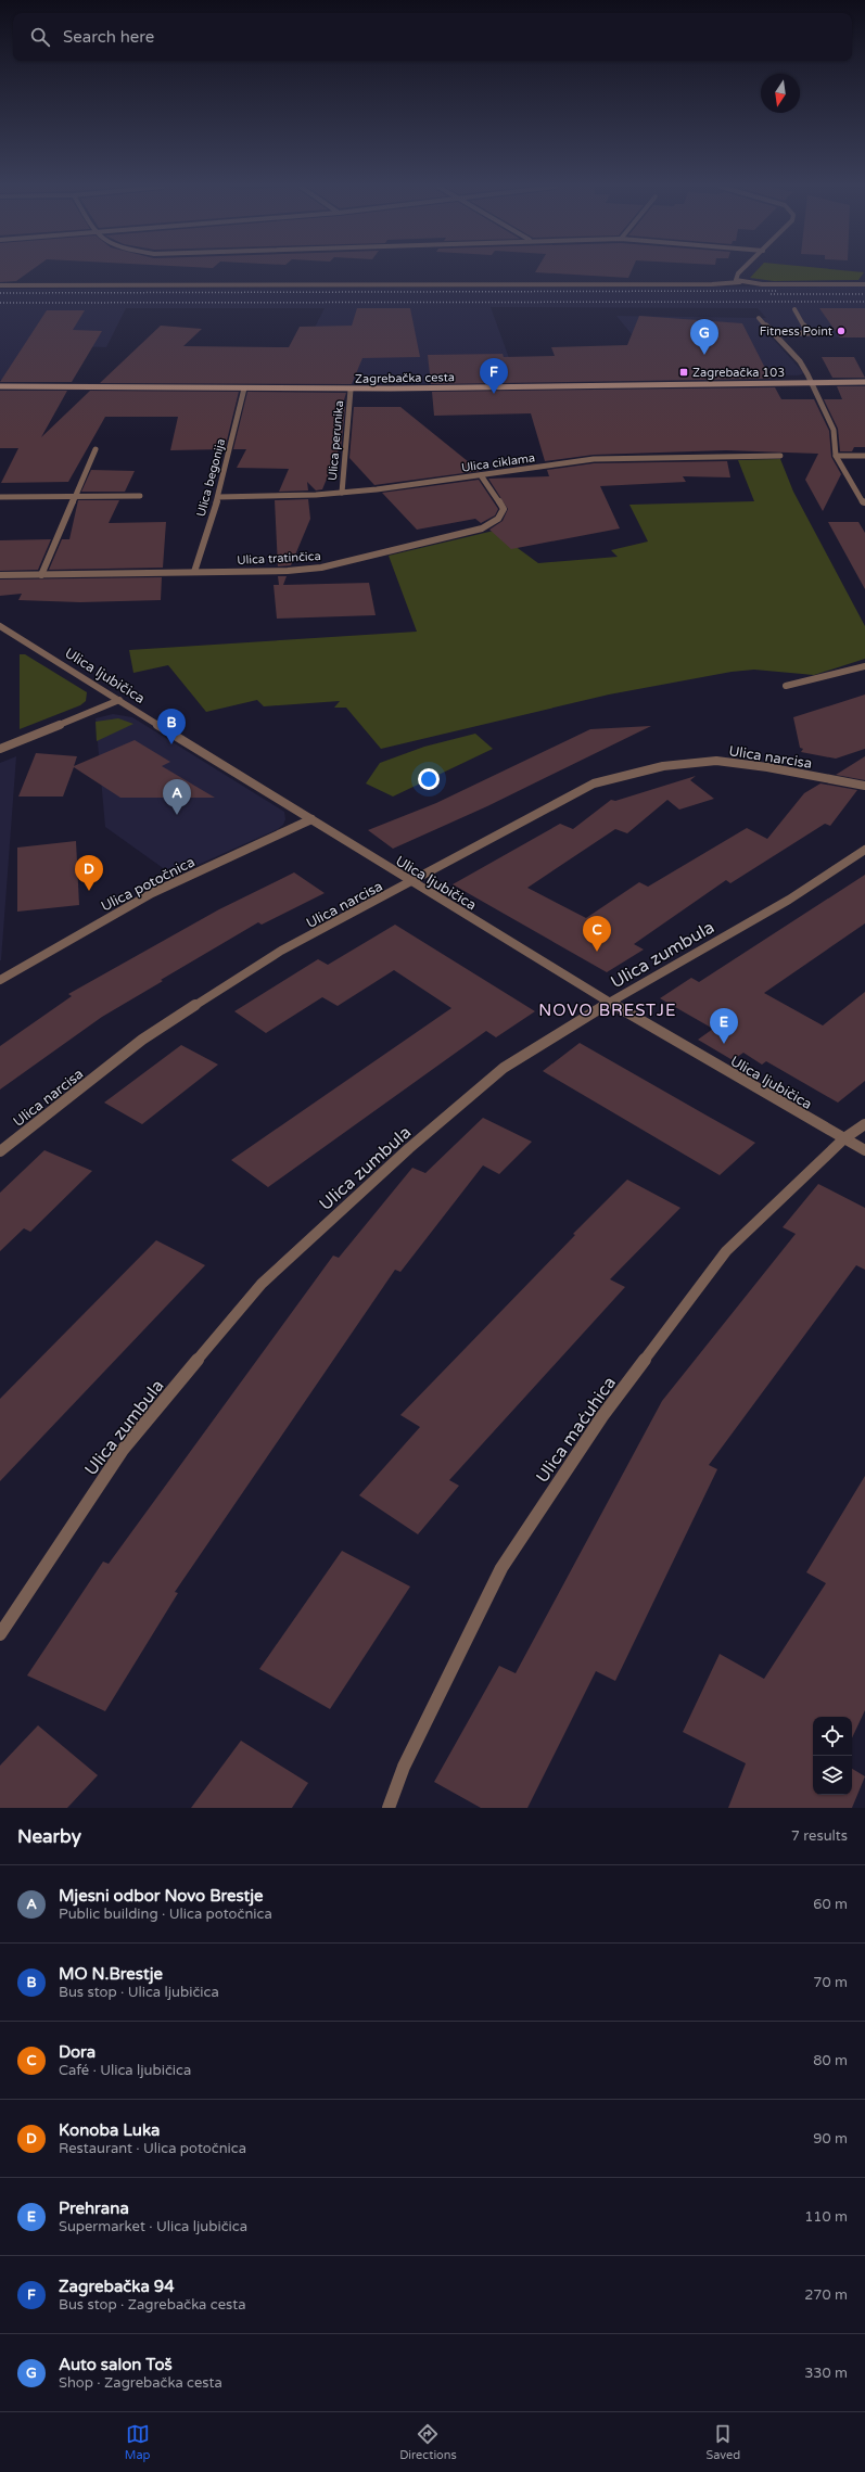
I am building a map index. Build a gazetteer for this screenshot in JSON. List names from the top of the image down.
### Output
{
  "streets": {
    "main road": ["Zagrebačka cesta"],
    "street": [
      "Ulica perunika",
      "Ulica ciklama",
      "Ulica begonija",
      "Ulica tratinčica",
      "Ulica ljubičica",
      "Ulica narcisa",
      "Ulica potočnica",
      "Ulica zumbula",
      "Ulica maćuhica"
    ]
  },
  "crossings": [
    ["Zagrebačka cesta", "Ulica perunika"],
    ["Zagrebačka cesta", "Ulica begonija"],
    ["Ulica perunika", "Ulica ciklama"],
    ["Ulica ciklama", "Ulica begonija"],
    ["Ulica ciklama", "Ulica tratinčica"],
    ["Ulica begonija", "Ulica tratinčica"],
    ["Ulica ljubičica", "Ulica narcisa"],
    ["Ulica ljubičica", "Ulica potočnica"],
    ["Ulica ljubičica", "Ulica zumbula"],
    ["Ulica ljubičica", "Ulica maćuhica"]
  ],
  "districts": ["NOVO BRESTJE"],
  "places": {
    "other": ["Fitness Point"],
    "transit": ["Zagrebačka 103"]
  },
  "north": "bottom",
  "page": {
    "search": "Search here",
    "pins": [
      "G",
      "F",
      "B",
      "A",
      "D",
      "C",
      "E"
    ],
    "heading": ["Nearby", "7 results"],
    "list": [
      {
        "mark": "A",
        "name": "Mjesni odbor Novo Brestje",
        "note": "Public building · Ulica potočnica",
        "value": "60 m"
      },
      {
        "mark": "B",
        "name": "MO N.Brestje",
        "note": "Bus stop · Ulica ljubičica",
        "value": "70 m"
      },
      {
        "mark": "C",
        "name": "Dora",
        "note": "Café · Ulica ljubičica",
        "value": "80 m"
      },
      {
        "mark": "D",
        "name": "Konoba Luka",
        "note": "Restaurant · Ulica potočnica",
        "value": "90 m"
      },
      {
        "mark": "E",
        "name": "Prehrana",
        "note": "Supermarket · Ulica ljubičica",
        "value": "110 m"
      },
      {
        "mark": "F",
        "name": "Zagrebačka 94",
        "note": "Bus stop · Zagrebačka cesta",
        "value": "270 m"
      },
      {
        "mark": "G",
        "name": "Auto salon Toš",
        "note": "Shop · Zagrebačka cesta",
        "value": "330 m"
      }
    ],
    "nav": ["Map", "Directions", "Saved"]
  }
}
